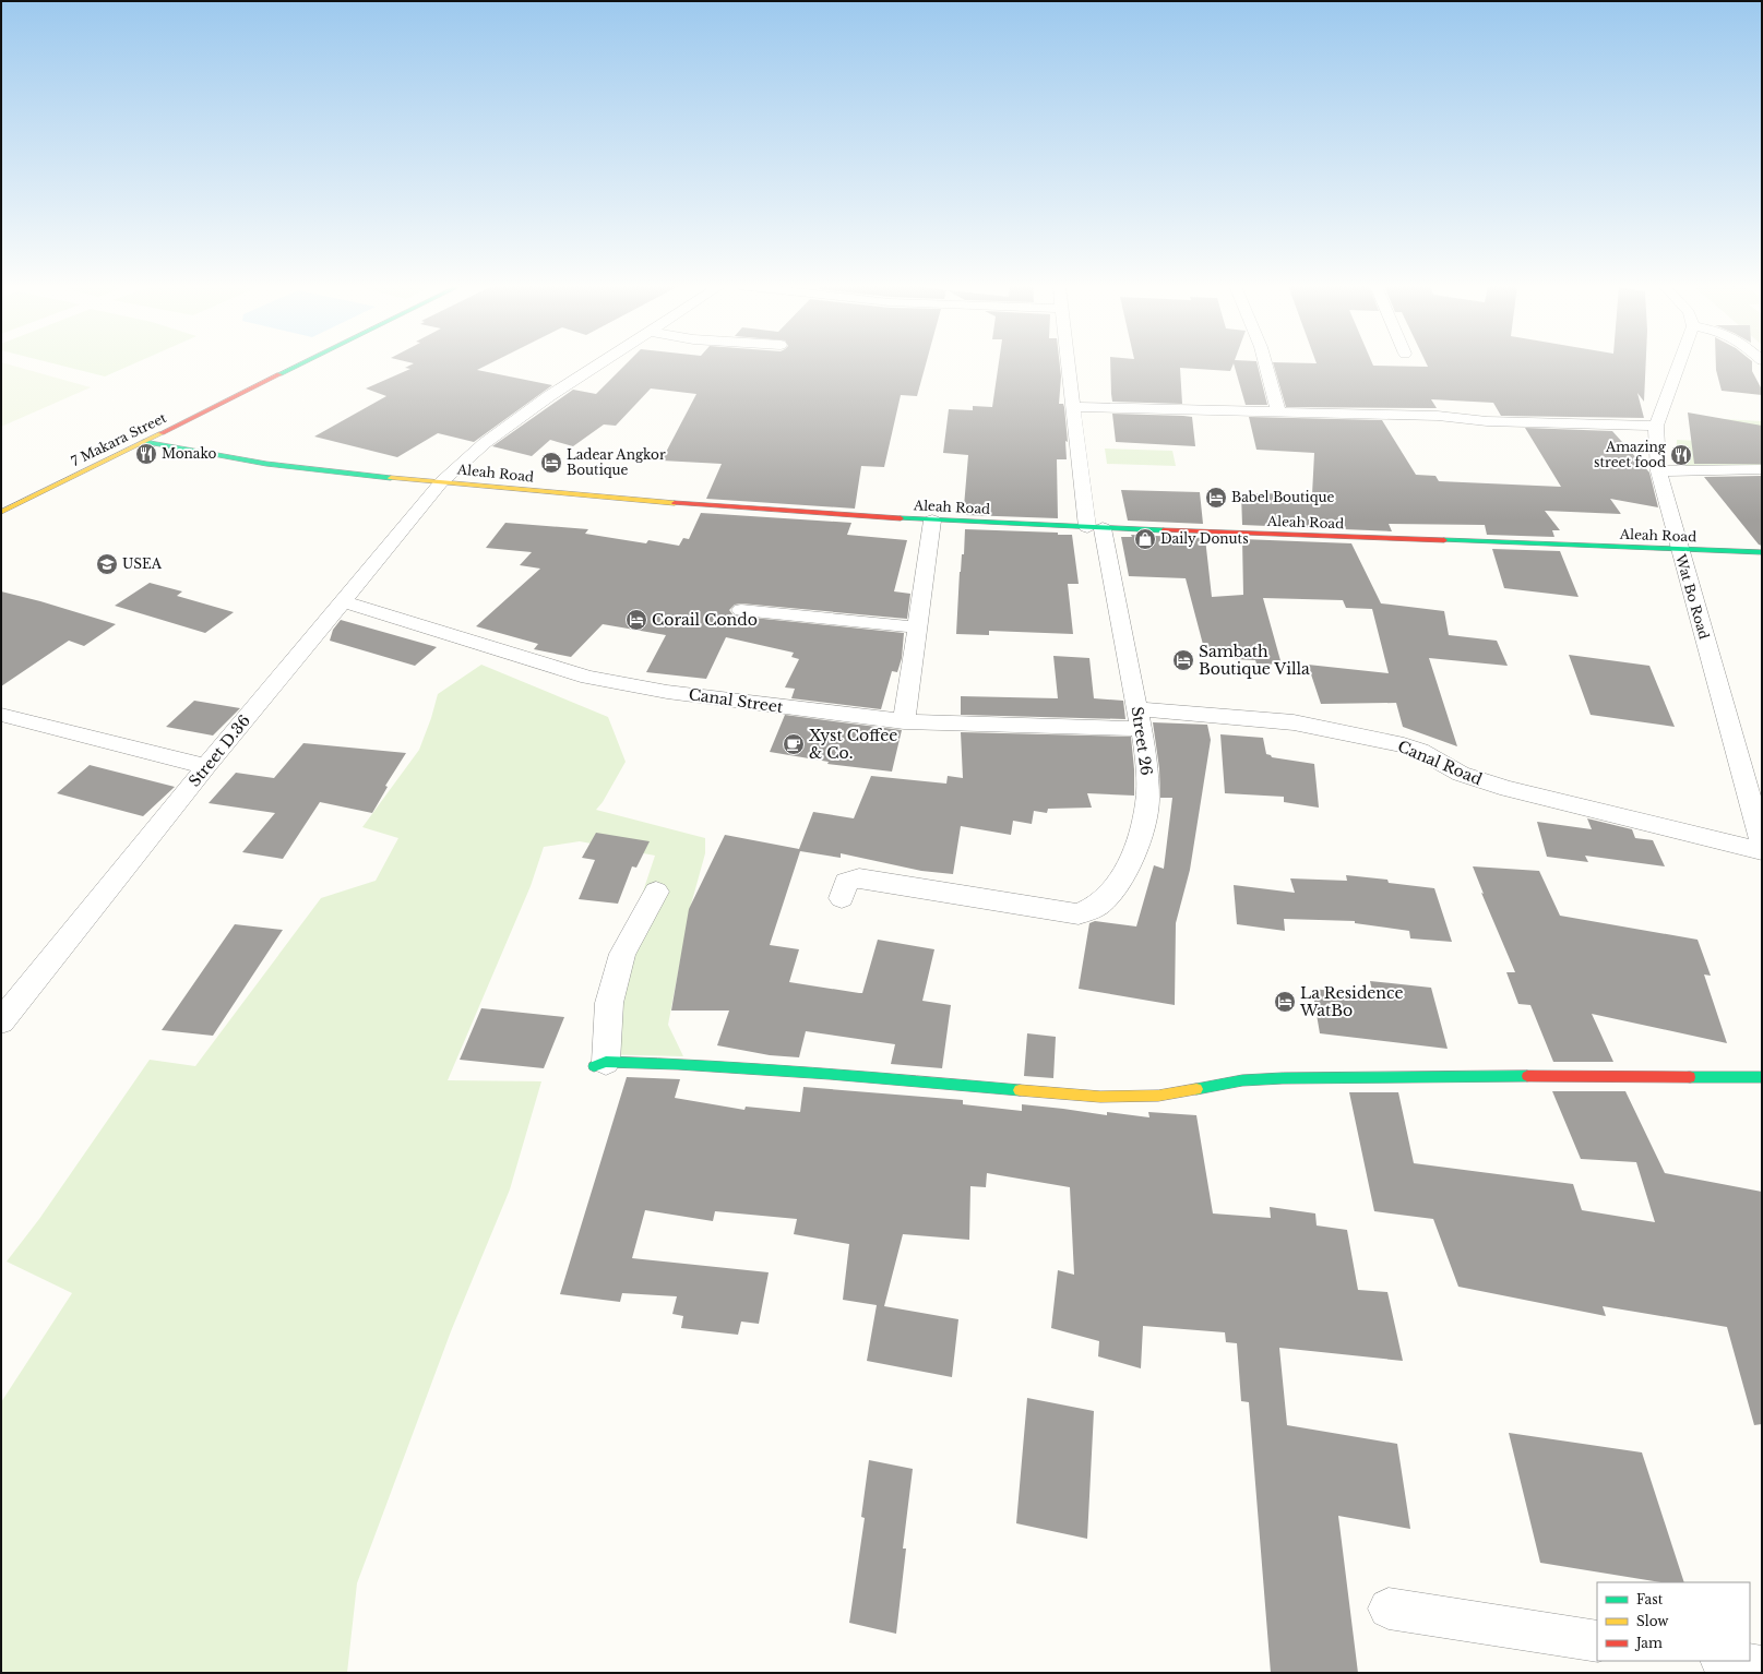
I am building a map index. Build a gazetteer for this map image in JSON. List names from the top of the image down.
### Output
{
  "streets": {
    "street": [
      "7 Makara Street",
      "Aleah Road",
      "Wat Bo Road",
      "Canal Street",
      "Street 26",
      "Street D.36",
      "Canal Road"
    ]
  },
  "crossings": [
    ["7 Makara Street", "Aleah Road"],
    ["Aleah Road", "Wat Bo Road"],
    ["Aleah Road", "Street 26"],
    ["Aleah Road", "Street D.36"],
    ["Canal Street", "Street 26"],
    ["Canal Street", "Street D.36"],
    ["Canal Street", "Canal Road"],
    ["Street 26", "Canal Road"]
  ],
  "places": {
    "restaurant": ["Monako", "Amazing street food"],
    "hotel": [
      "Ladear Angkor Boutique",
      "Babel Boutique",
      "Corail Condo",
      "Sambath Boutique Villa",
      "La Residence WatBo"
    ],
    "shop": ["Daily Donuts"],
    "school or university": ["USEA"],
    "cafe": ["Xyst Coffee & Co."]
  },
  "legend": ["Fast", "Slow", "Jam"]
}
